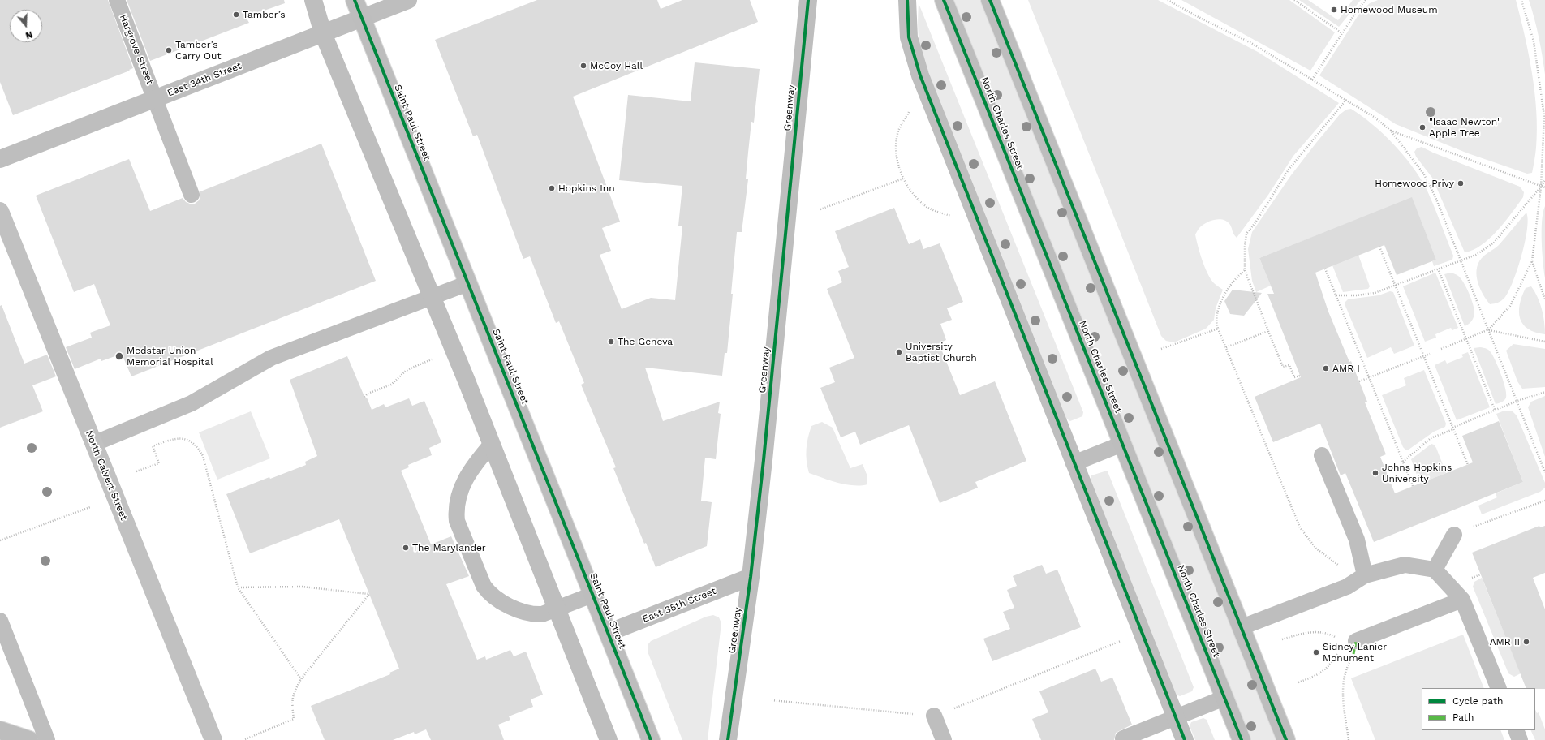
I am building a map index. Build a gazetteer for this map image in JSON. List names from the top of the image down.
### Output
{
  "streets": {
    "main road": ["Saint Paul Street", "North Charles Street", "North Calvert Street"],
    "street": ["East 34th Street", "Greenway", "East 35th Street"],
    "lane": ["Hargrove Street"]
  },
  "crossings": [
    ["Hargrove Street", "East 34th Street"],
    ["East 34th Street", "Saint Paul Street"],
    ["Greenway", "East 35th Street"],
    ["Saint Paul Street", "East 35th Street"]
  ],
  "places": [
    "Homewood Museum",
    "Tamber’s",
    "Tamber’s Carry Out",
    "McCoy Hall",
    "\"Isaac Newton\" Apple Tree",
    "Homewood Privy",
    "Hopkins Inn",
    "The Geneva",
    "University Baptist Church",
    "Medstar Union Memorial Hospital",
    "AMR I",
    "Johns Hopkins University",
    "The Marylander",
    "AMR II",
    "Sidney Lanier Monument"
  ],
  "legend": ["Cycle path", "Path"],
  "north": "bottom"
}
